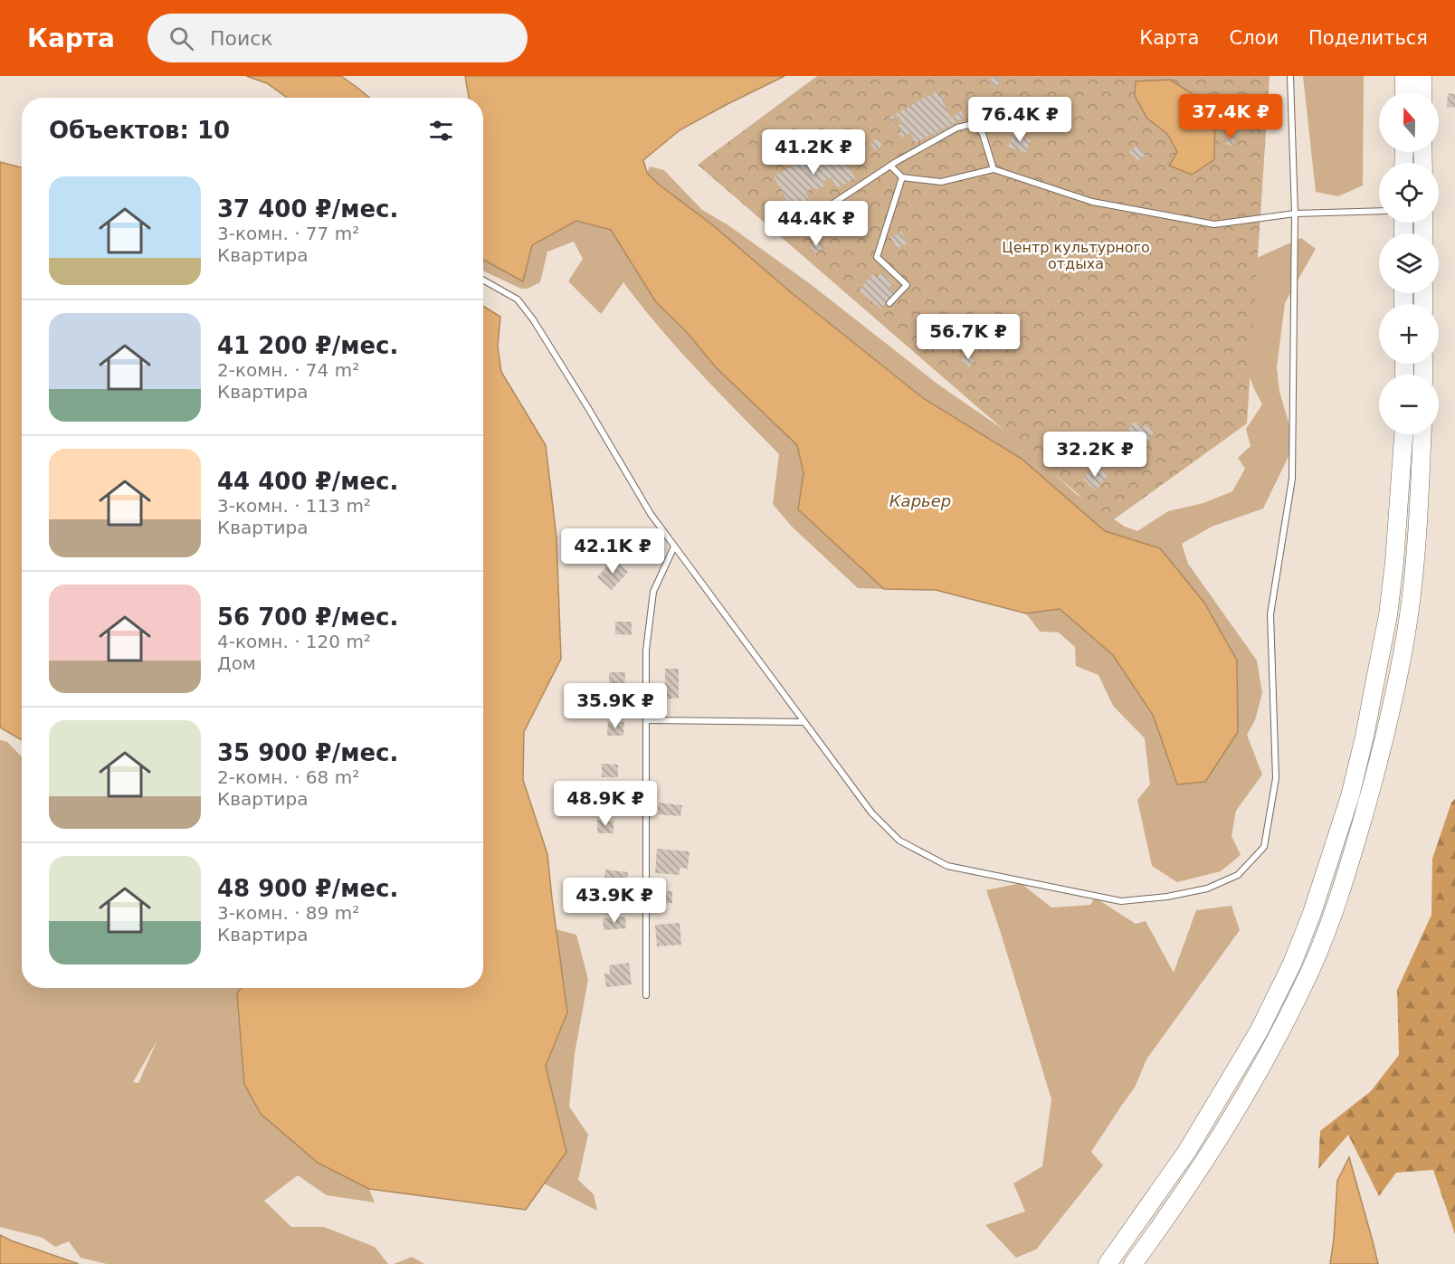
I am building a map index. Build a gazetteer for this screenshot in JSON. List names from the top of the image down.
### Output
{
  "water": ["Карьер"],
  "parks": ["Центр культурного отдыха"],
  "north": "top",
  "page": {
    "header": "Карта",
    "search": "Поиск",
    "nav": ["Карта", "Слои", "Поделиться"],
    "map_buttons": ["+", "−"],
    "price": [
      "37.4K ₽",
      "76.4K ₽",
      "41.2K ₽",
      "44.4K ₽",
      "56.7K ₽",
      "32.2K ₽",
      "42.1K ₽",
      "35.9K ₽",
      "48.9K ₽",
      "43.9K ₽"
    ],
    "heading": "Объектов: 10",
    "list": [
      {
        "name": "37 400 ₽/мес.",
        "note": "3-комн. · 77 m² · Квартира"
      },
      {
        "name": "41 200 ₽/мес.",
        "note": "2-комн. · 74 m² · Квартира"
      },
      {
        "name": "44 400 ₽/мес.",
        "note": "3-комн. · 113 m² · Квартира"
      },
      {
        "name": "56 700 ₽/мес.",
        "note": "4-комн. · 120 m² · Дом"
      },
      {
        "name": "35 900 ₽/мес.",
        "note": "2-комн. · 68 m² · Квартира"
      },
      {
        "name": "48 900 ₽/мес.",
        "note": "3-комн. · 89 m² · Квартира"
      }
    ]
  }
}
